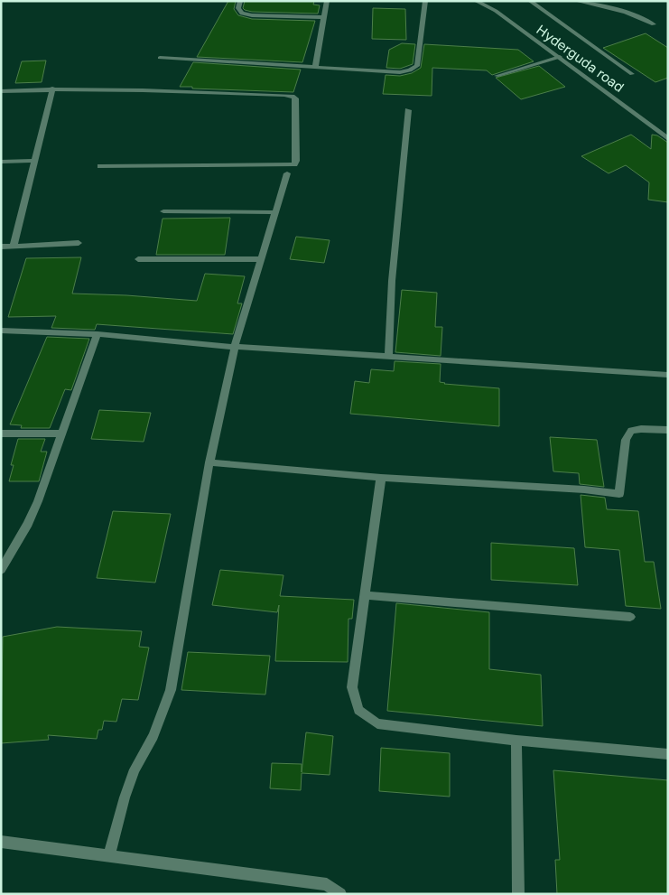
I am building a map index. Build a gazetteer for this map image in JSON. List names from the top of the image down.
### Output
{
  "streets": {
    "street": ["Hyderguda road"]
  }
}
